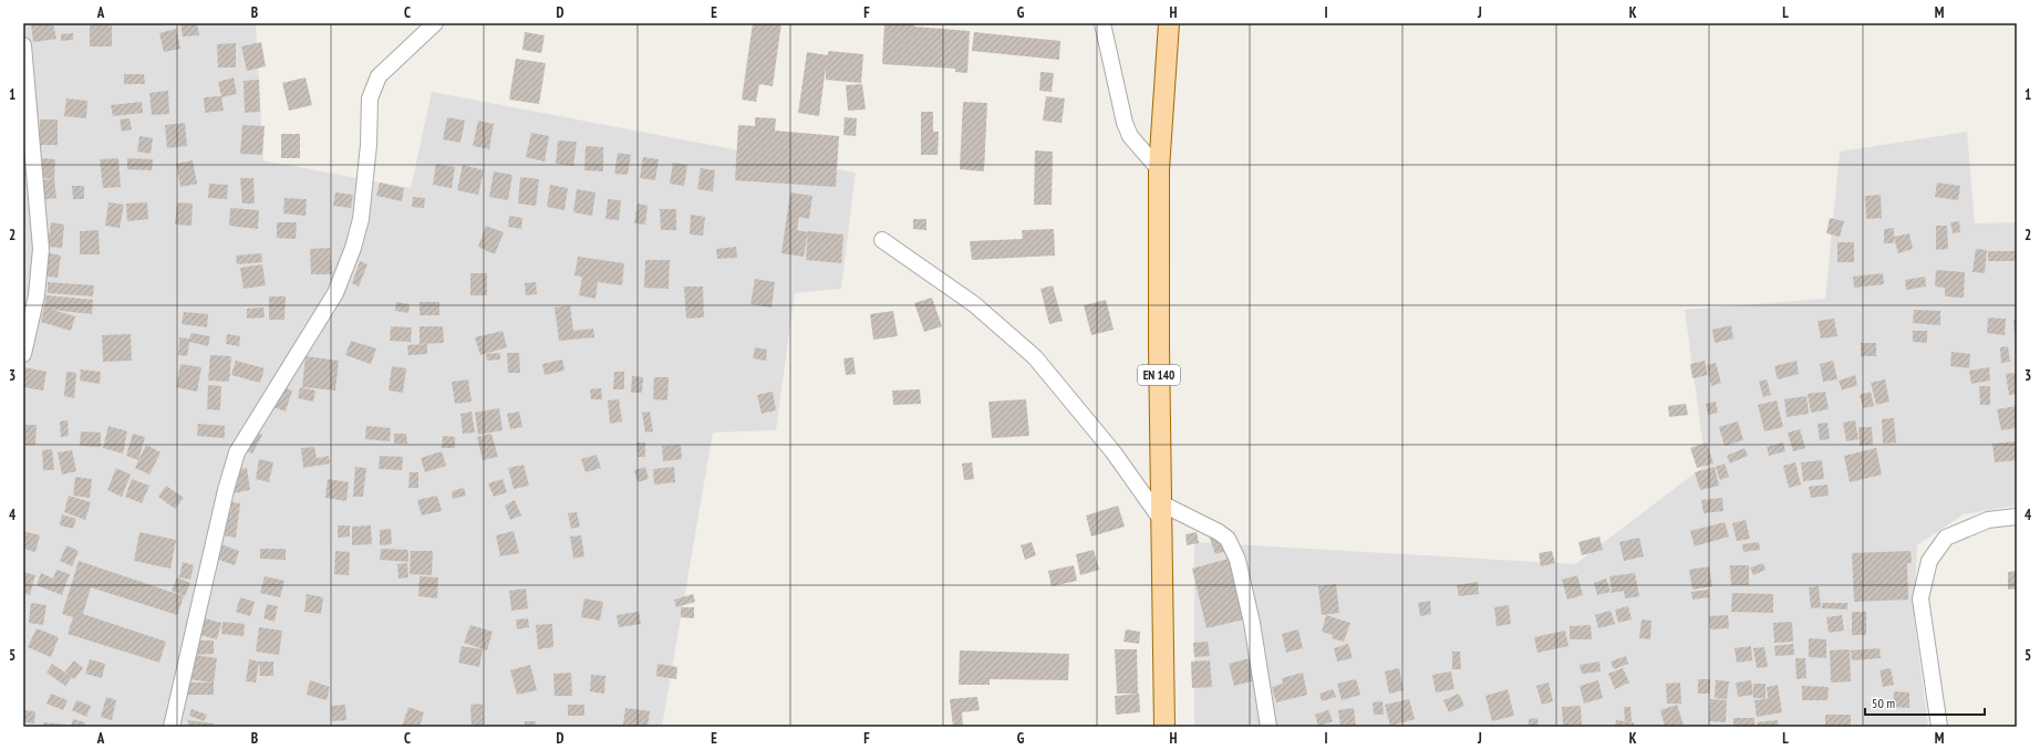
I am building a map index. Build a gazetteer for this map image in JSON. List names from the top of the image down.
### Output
{
  "streets": {
    "main road": ["EN 140"]
  },
  "scale_bar": "50 m",
  "grid": {
    "columns": [
      "A",
      "B",
      "C",
      "D",
      "E",
      "F",
      "G",
      "H",
      "I",
      "J",
      "K",
      "L",
      "M"
    ],
    "rows": [
      "1",
      "2",
      "3",
      "4",
      "5"
    ]
  }
}
